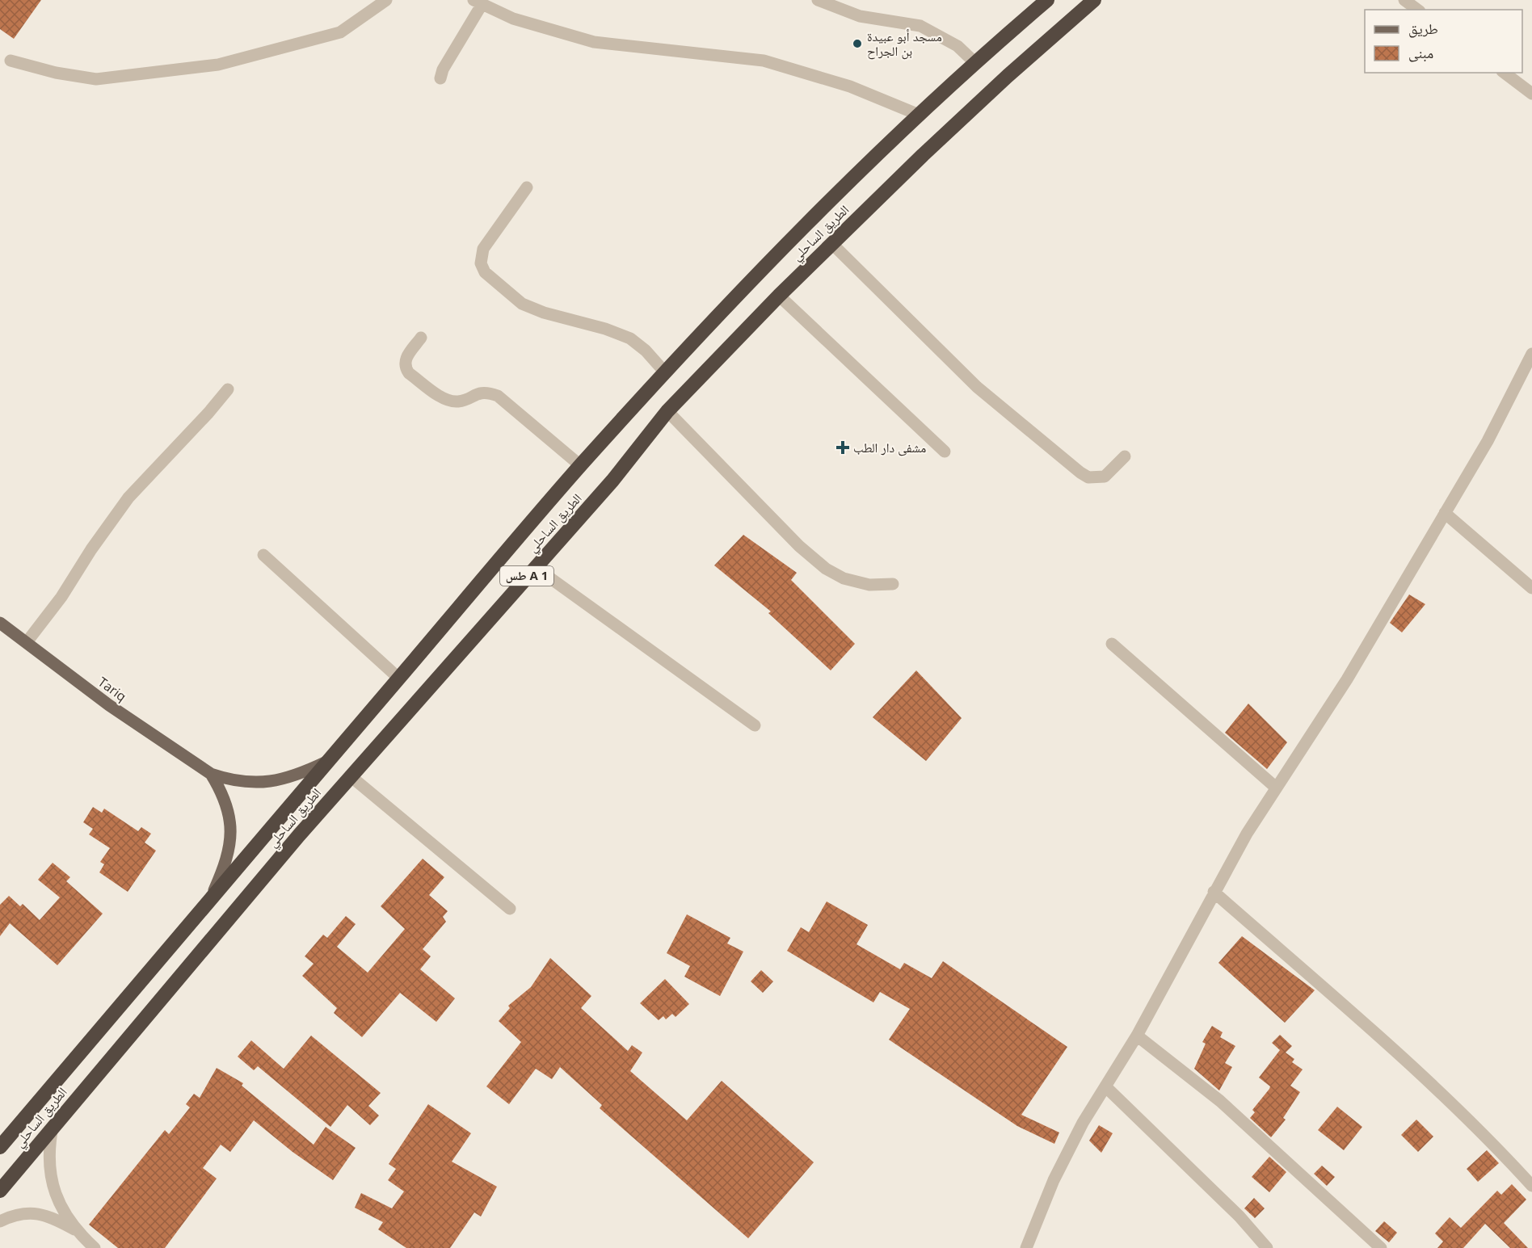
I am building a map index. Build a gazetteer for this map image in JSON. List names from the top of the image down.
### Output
{
  "streets": {
    "highway": ["الطريق الساحلي", "طس A 1"],
    "main road": ["Tariq"]
  },
  "places": {
    "other": ["مسجد أبو عبيدة بن الجراح"],
    "health": ["مشفى دار الطب"]
  },
  "legend": ["طريق", "مبنى"]
}
